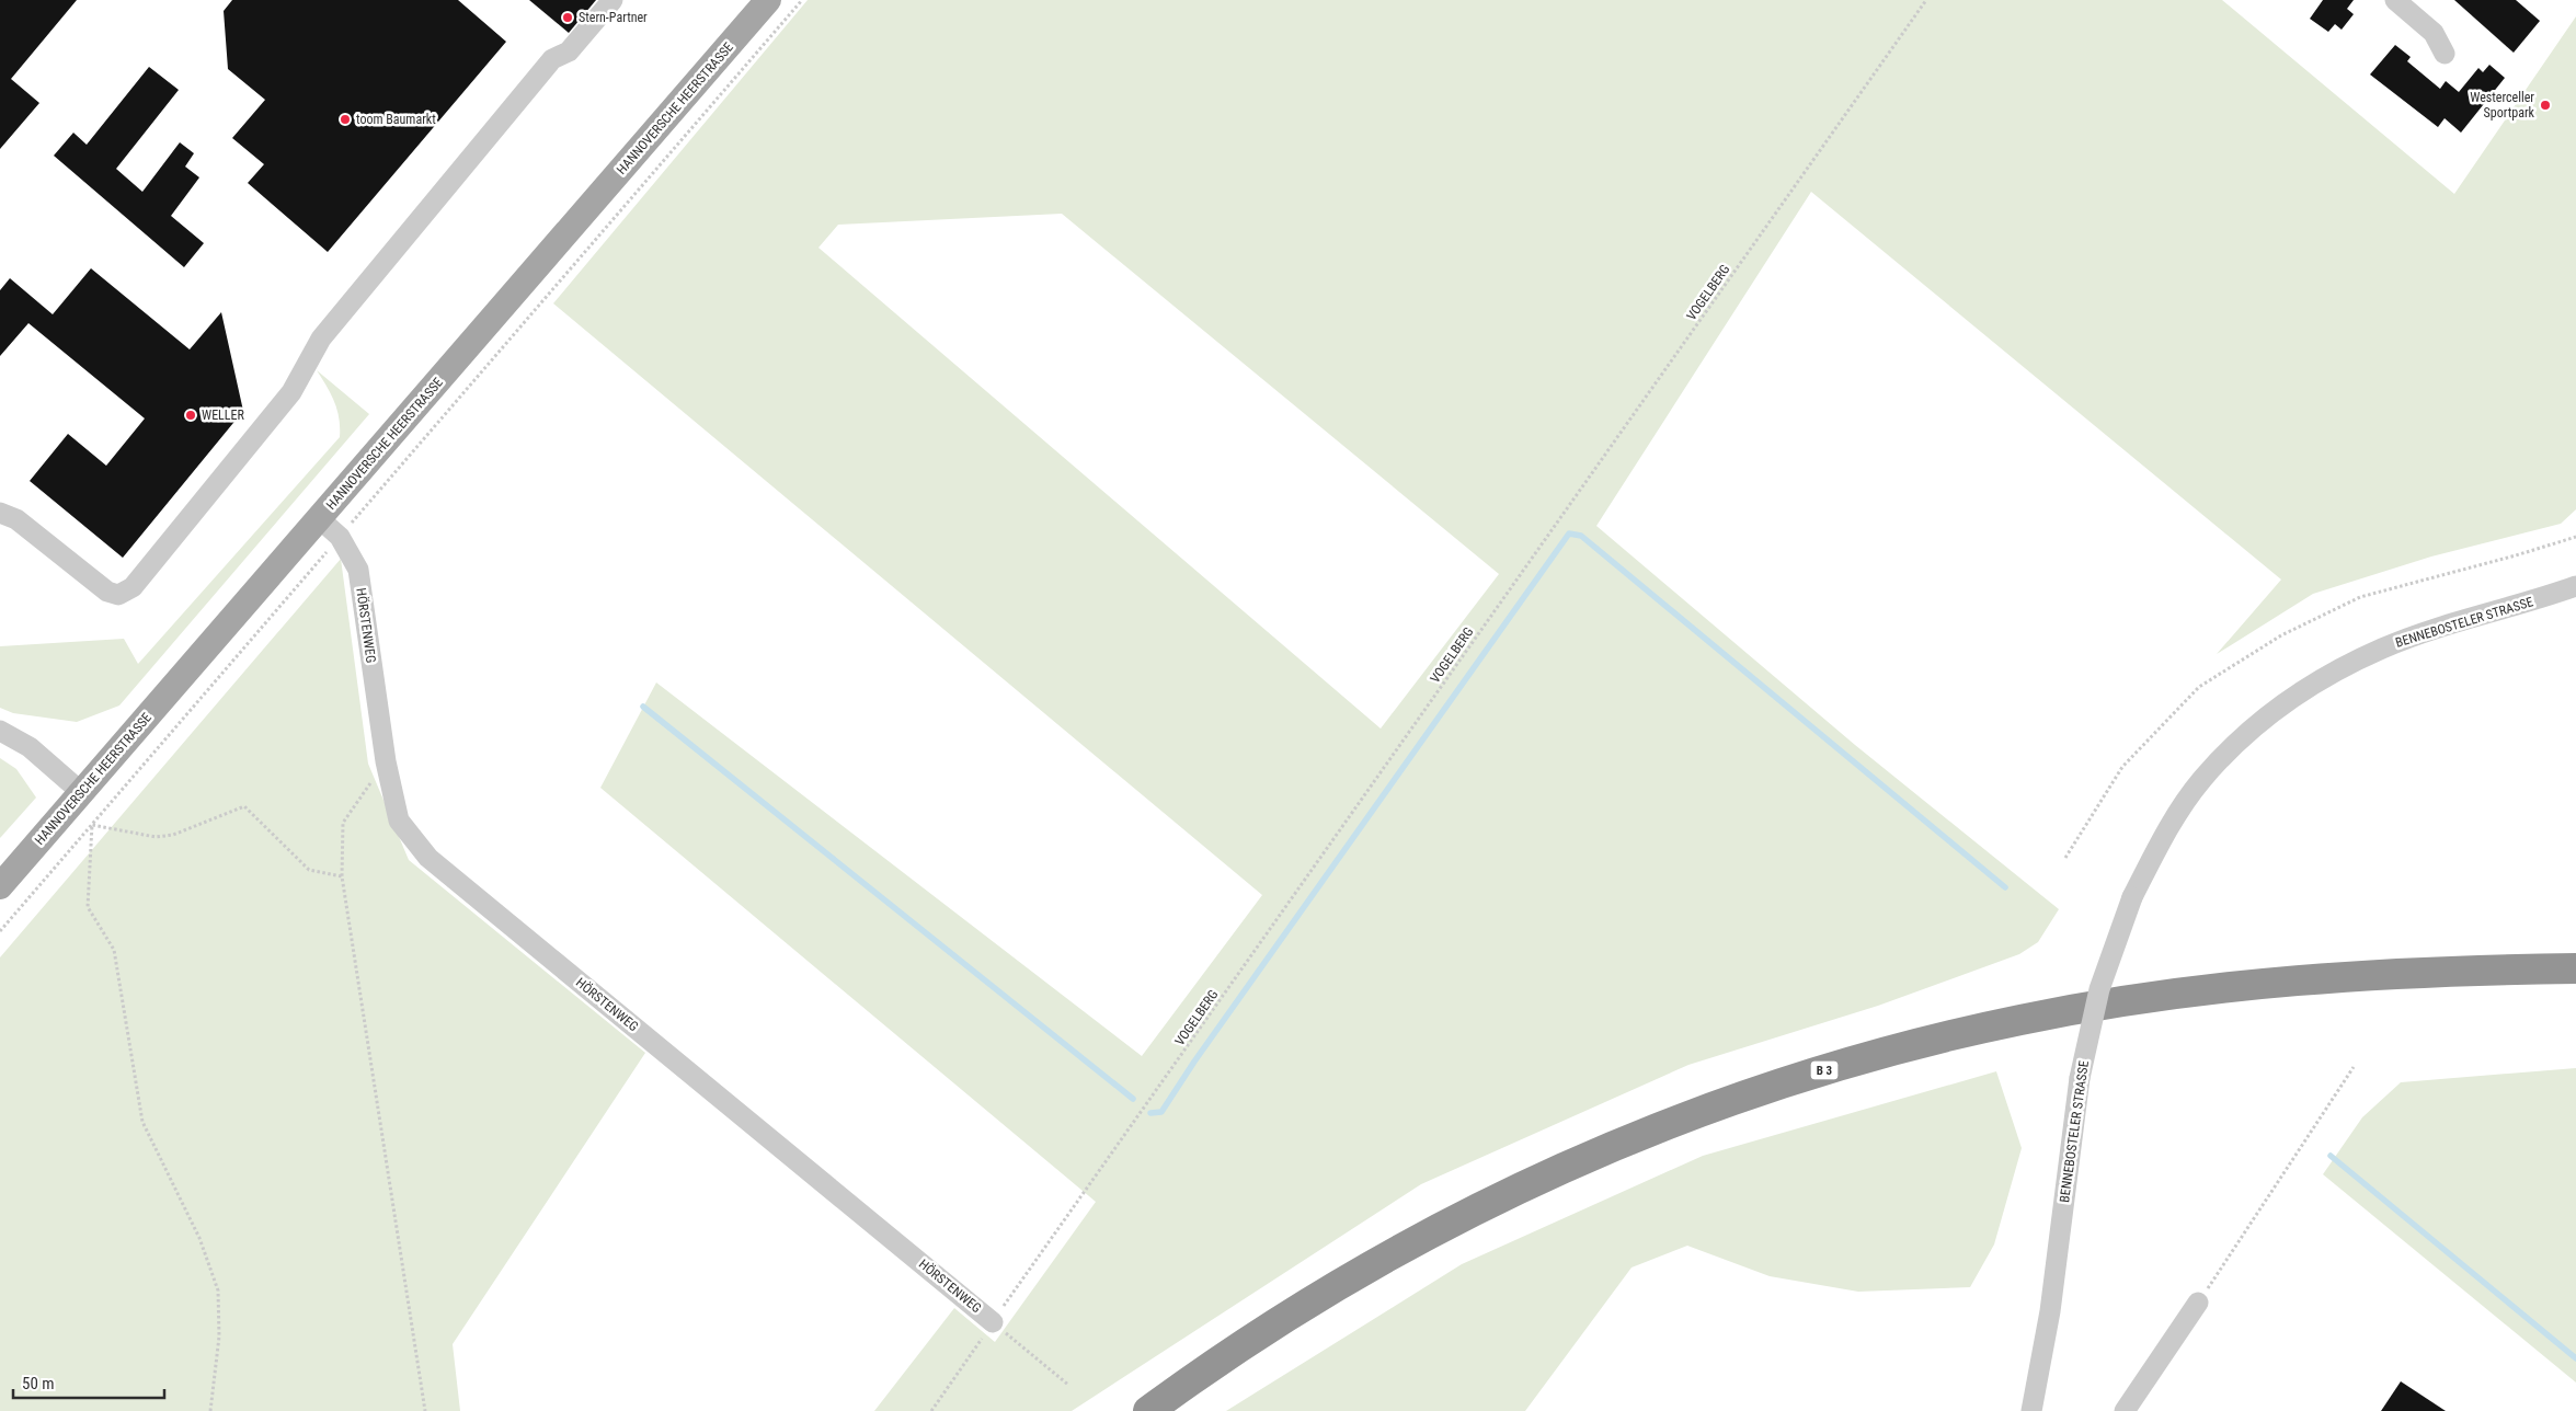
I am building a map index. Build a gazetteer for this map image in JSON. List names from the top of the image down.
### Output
{
  "streets": {
    "highway": ["B 3"],
    "main road": ["HANNOVERSCHE HEERSTRASSE"],
    "street": ["BENNEBOSTELER STRASSE", "HÖRSTENWEG"],
    "path": ["VOGELBERG"]
  },
  "crossings": [
    ["HANNOVERSCHE HEERSTRASSE", "HÖRSTENWEG"],
    ["VOGELBERG", "HÖRSTENWEG"]
  ],
  "places": [
    "Stern-Partner",
    "Westerceller Sportpark",
    "toom Baumarkt",
    "WELLER"
  ],
  "scale_bar": "50 m"
}
